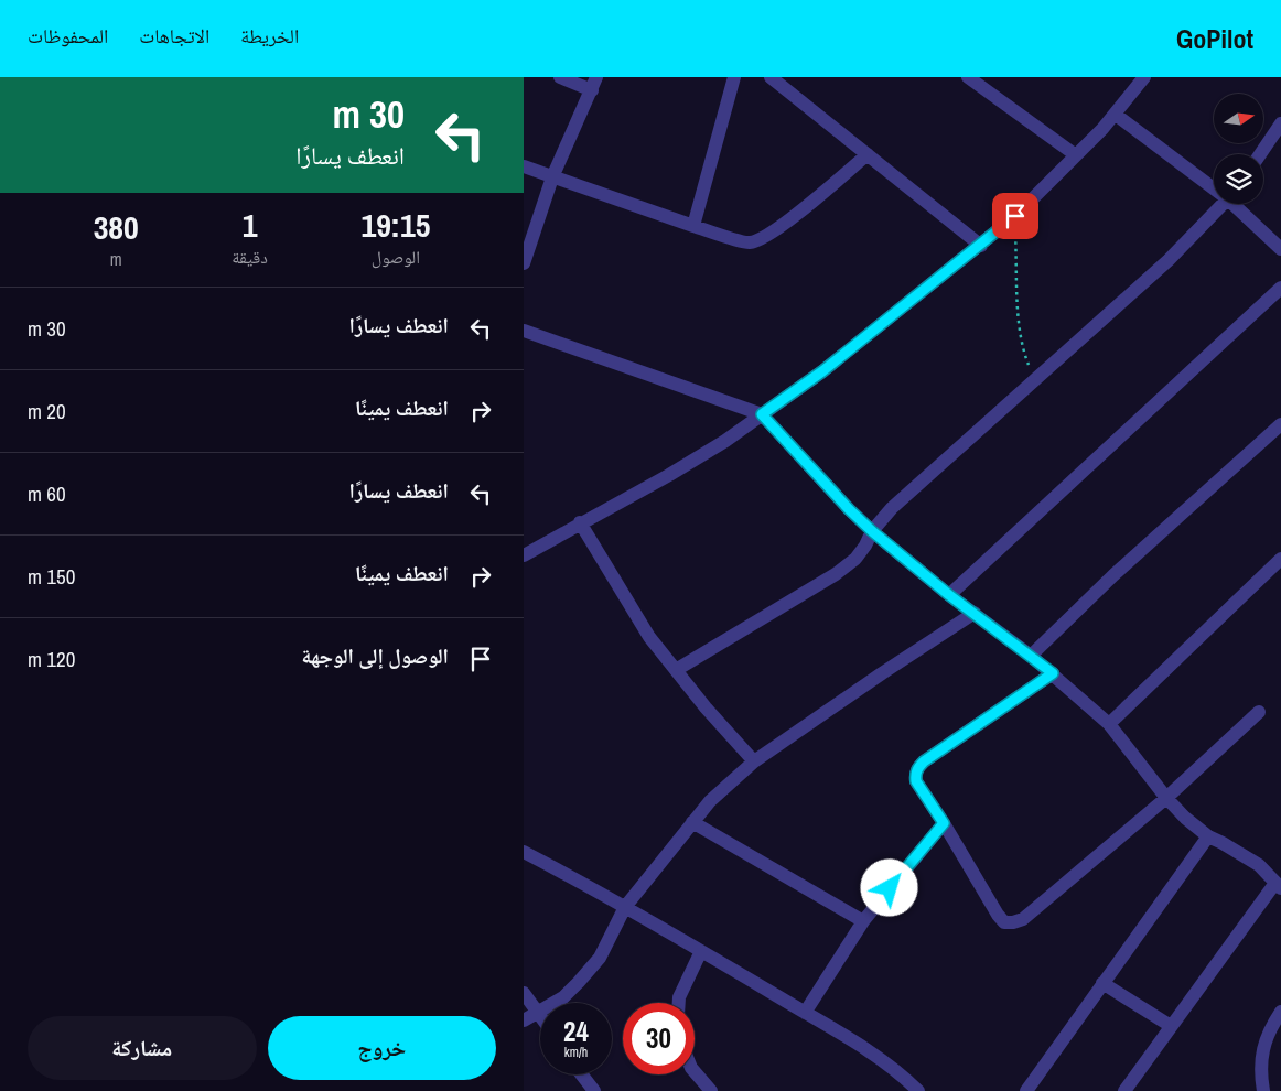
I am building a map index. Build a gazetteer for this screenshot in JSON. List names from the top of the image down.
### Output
{
  "north": "right",
  "page": {
    "header": "GoPilot",
    "nav": ["الخريطة", "الاتجاهات", "المحفوظات"],
    "turn": ["30 m", "انعطف يسارًا"],
    "eta": [
      "19:15",
      "الوصول",
      "1",
      "دقيقة",
      "380",
      "m"
    ],
    "list": [
      {
        "name": "انعطف يسارًا",
        "value": "30 m"
      },
      {
        "name": "انعطف يمينًا",
        "value": "20 m"
      },
      {
        "name": "انعطف يسارًا",
        "value": "60 m"
      },
      {
        "name": "انعطف يمينًا",
        "value": "150 m"
      },
      {
        "name": "الوصول إلى الوجهة",
        "value": "120 m"
      }
    ],
    "speed": "24 km/h",
    "limit": "30",
    "buttons": ["خروج", "مشاركة"]
  }
}
